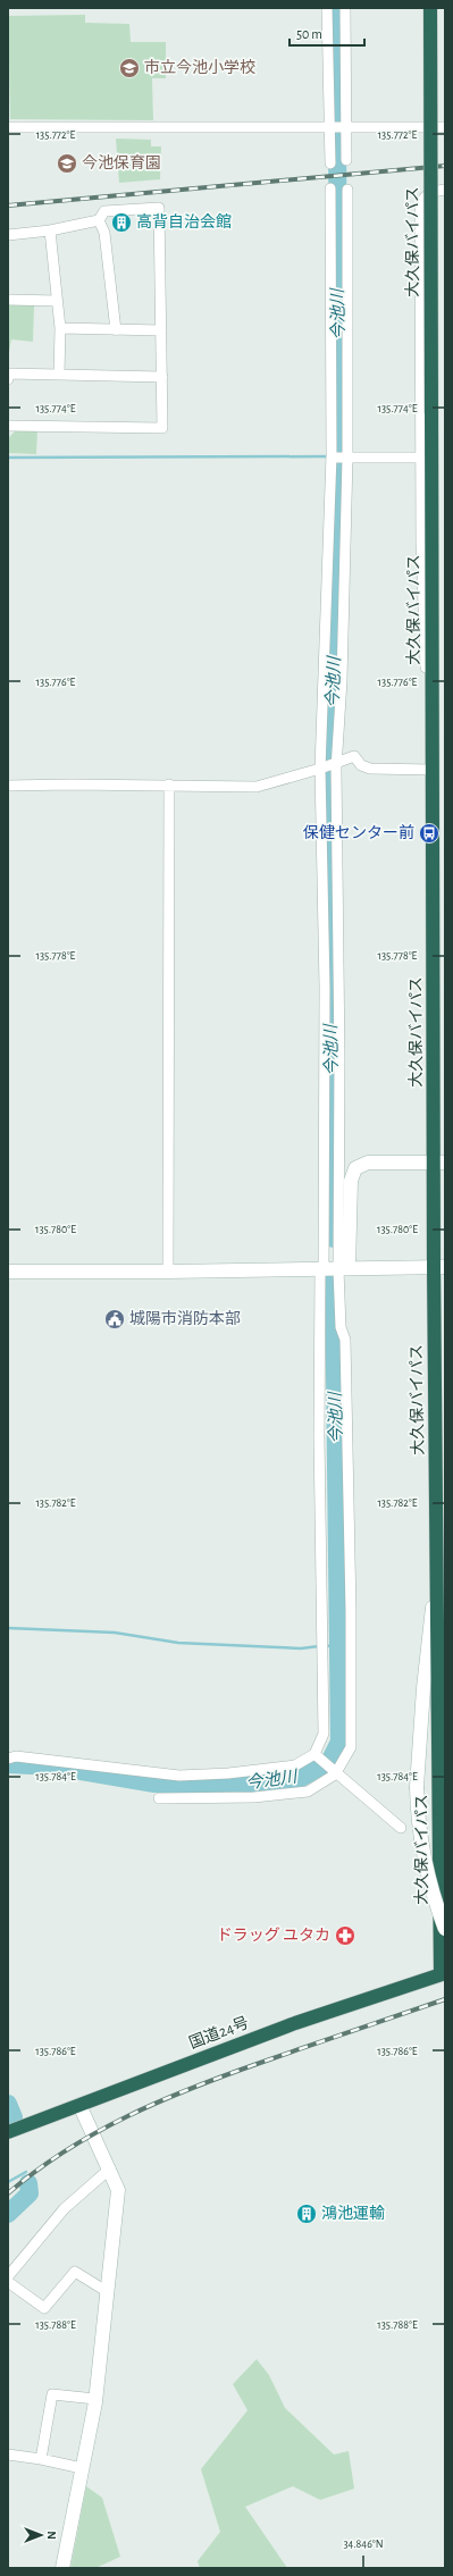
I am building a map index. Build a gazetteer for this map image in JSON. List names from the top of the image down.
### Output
{
  "streets": {
    "highway": ["大久保バイパス", "国道24号"]
  },
  "crossings": [
    ["大久保バイパス", "国道24号"]
  ],
  "water": ["今池川"],
  "places": {
    "school or university": ["市立今池小学校", "今池保育園"],
    "building": ["高背自治会館", "鴻池運輸"],
    "bus stop": ["保健センター前"],
    "public building": ["城陽市消防本部"],
    "pharmacy": ["ドラッグ ユタカ"]
  },
  "scale_bar": "50 m",
  "north": "right",
  "coordinates": [
    "135.772°E",
    "135.774°E",
    "135.776°E",
    "135.778°E",
    "135.780°E",
    "135.782°E",
    "135.784°E",
    "135.786°E",
    "135.788°E",
    "34.846°N"
  ]
}
